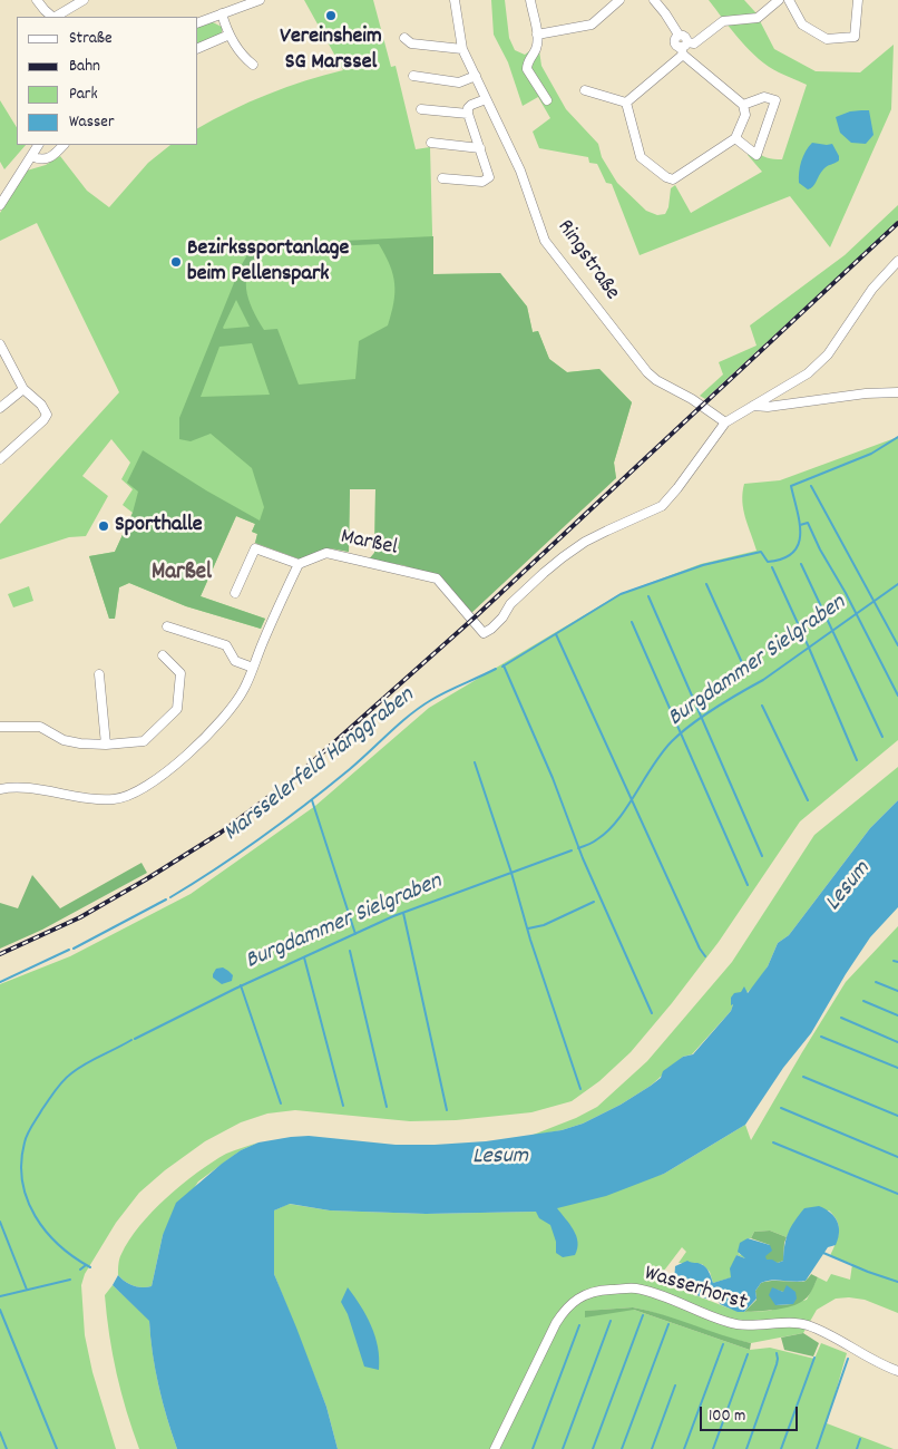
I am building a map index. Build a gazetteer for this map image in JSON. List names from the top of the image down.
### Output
{
  "streets": {
    "street": ["Ringstraße", "Marßel", "Wasserhorst"]
  },
  "crossings": [
    ["Ringstraße", "Marßel"]
  ],
  "districts": ["Marßel"],
  "water": ["Burgdammer Sielgraben", "Marsselerfeld Hanggraben", "Lesum"],
  "places": ["Vereinsheim SG Marssel", "Bezirkssportanlage beim Pellenspark", "Sporthalle"],
  "legend": [
    "Straße",
    "Bahn",
    "Park",
    "Wasser"
  ],
  "scale_bar": "100 m"
}
